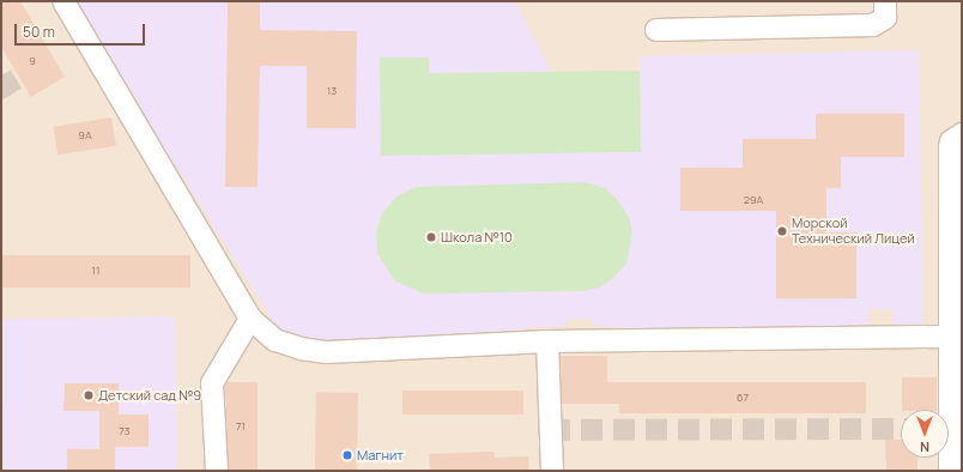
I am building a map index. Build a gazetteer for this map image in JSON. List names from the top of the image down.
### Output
{
  "places": [
    "Морской Технический Лицей",
    "Школа №10",
    "Детский сад №9",
    "Магнит"
  ],
  "house_numbers": [
    "9",
    "13",
    "9А",
    "29А",
    "11",
    "67",
    "71",
    "73"
  ],
  "scale_bar": "50 m",
  "north": "bottom"
}
